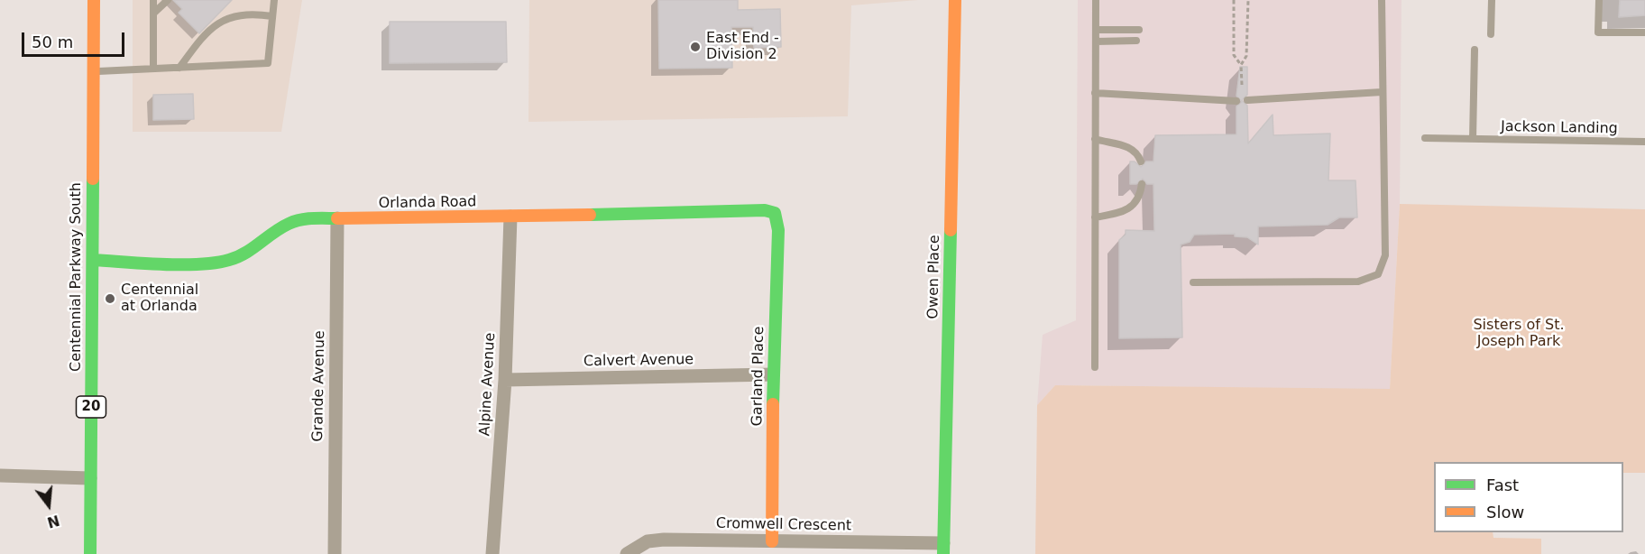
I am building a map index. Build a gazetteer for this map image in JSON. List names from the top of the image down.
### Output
{
  "streets": {
    "street": [
      "Orlanda Road",
      "Centennial Parkway South",
      "Owen Place",
      "Calvert Avenue",
      "Garland Place",
      "Alpine Avenue",
      "Grande Avenue",
      "20",
      "Cromwell Crescent"
    ],
    "lane": ["Jackson Landing"]
  },
  "crossings": [
    ["Orlanda Road", "Centennial Parkway South"],
    ["Orlanda Road", "Garland Place"],
    ["Orlanda Road", "Alpine Avenue"],
    ["Orlanda Road", "Grande Avenue"],
    ["Owen Place", "Cromwell Crescent"],
    ["Calvert Avenue", "Garland Place"],
    ["Calvert Avenue", "Alpine Avenue"],
    ["Garland Place", "Cromwell Crescent"]
  ],
  "parks": ["Sisters of St. Joseph Park"],
  "places": ["East End - Division 2", "Centennial at Orlanda"],
  "legend": ["Fast", "Slow"],
  "scale_bar": "50 m",
  "north": "bottom"
}
